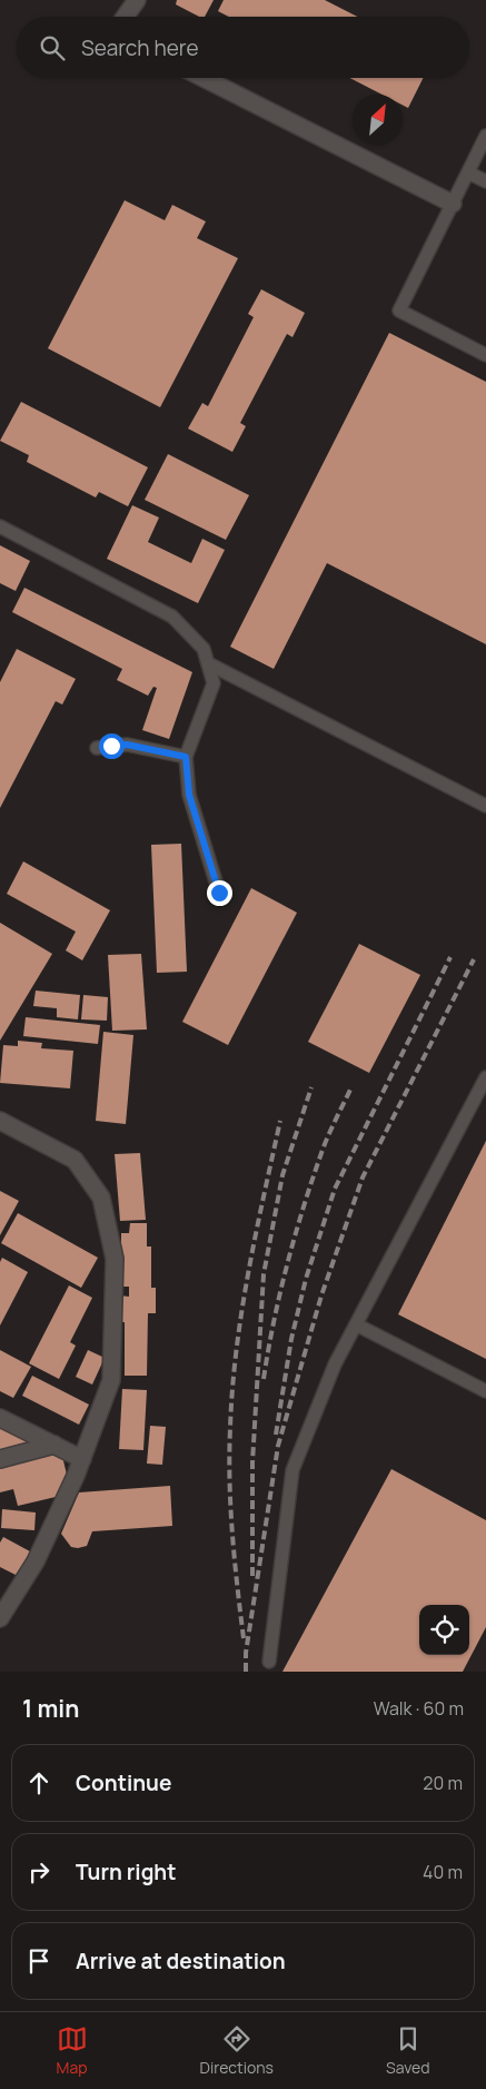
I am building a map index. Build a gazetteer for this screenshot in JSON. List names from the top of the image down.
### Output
{
  "north": "top right",
  "page": {
    "search": "Search here",
    "heading": ["1 min", "Walk · 60 m"],
    "list": [
      ["Continue", "20 m"],
      ["Turn right", "40 m"],
      "Arrive at destination"
    ],
    "nav": ["Map", "Directions", "Saved"]
  }
}
